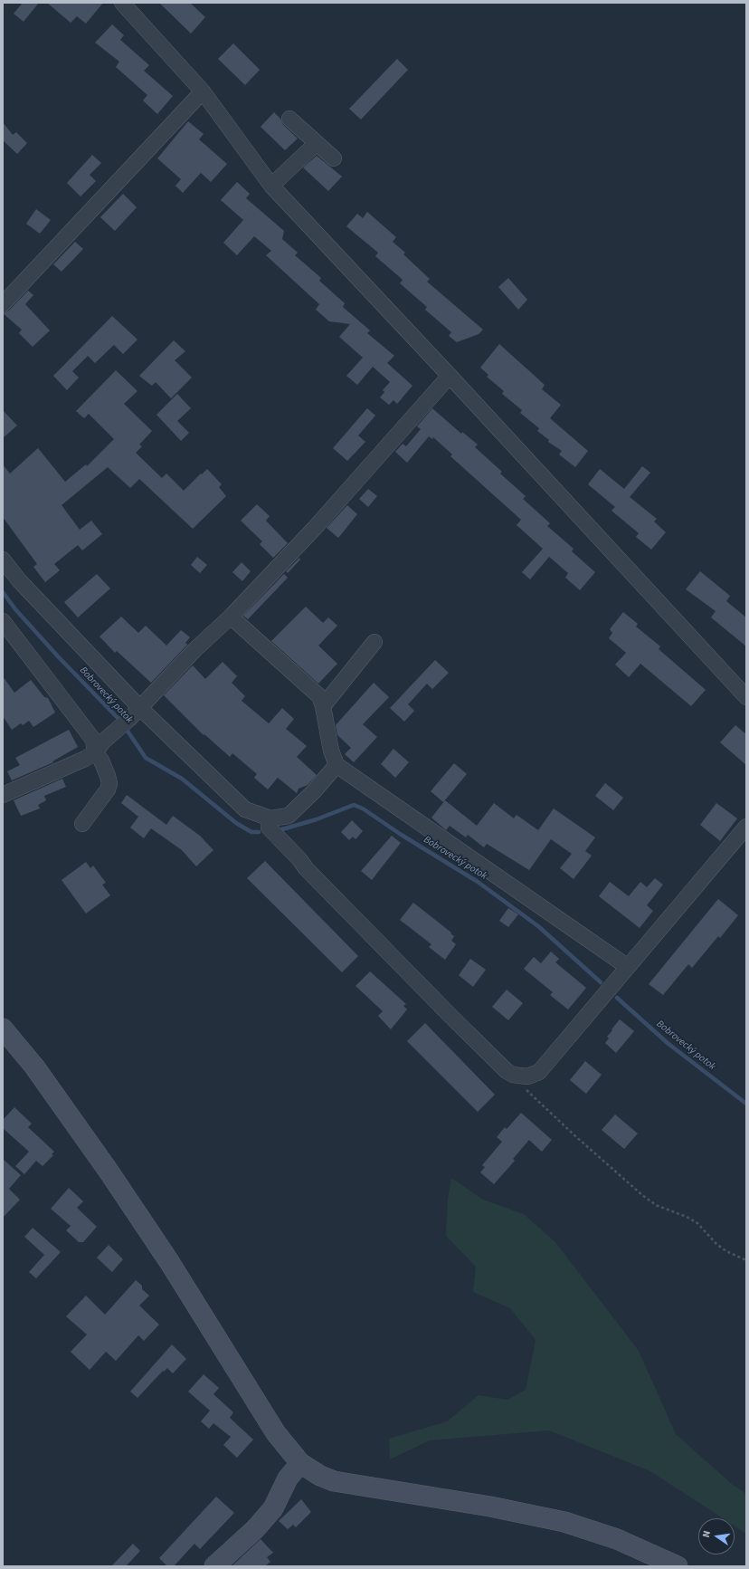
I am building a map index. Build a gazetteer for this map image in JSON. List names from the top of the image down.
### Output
{
  "water": ["Bobrovecký potok"],
  "north": "left"
}
